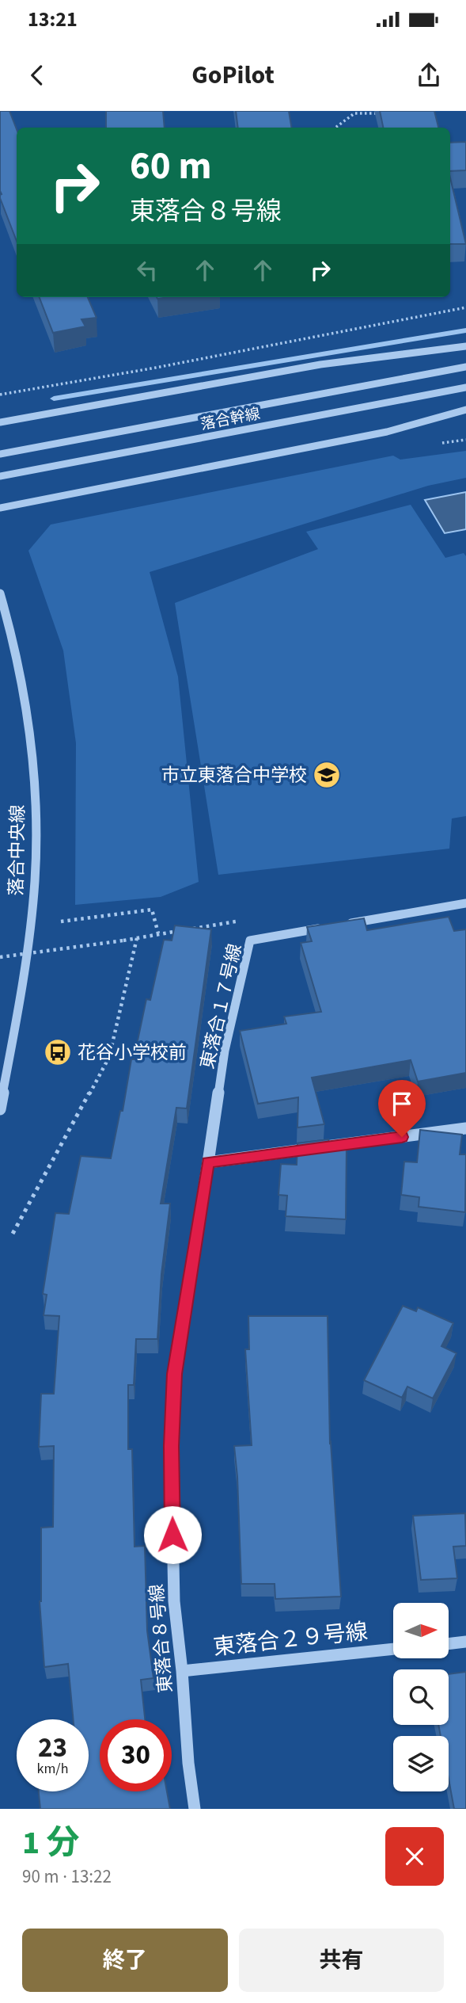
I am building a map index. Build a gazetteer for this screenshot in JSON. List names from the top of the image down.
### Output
{
  "streets": {
    "street": [
      "落合幹線",
      "落合中央線",
      "東落合１７号線",
      "東落合８号線",
      "東落合２９号線"
    ]
  },
  "crossings": [
    ["東落合１７号線", "東落合８号線"],
    ["東落合８号線", "東落合２９号線"]
  ],
  "places": {
    "school or university": ["市立東落合中学校"],
    "bus stop": ["花谷小学校前"]
  },
  "north": "right",
  "page": {
    "status": "13:21",
    "header": "GoPilot",
    "turn": ["60 m", "東落合８号線"],
    "speed": "23 km/h",
    "limit": "30",
    "heading": ["1 分", "90 m · 13:22"],
    "buttons": ["終了", "共有"]
  }
}
